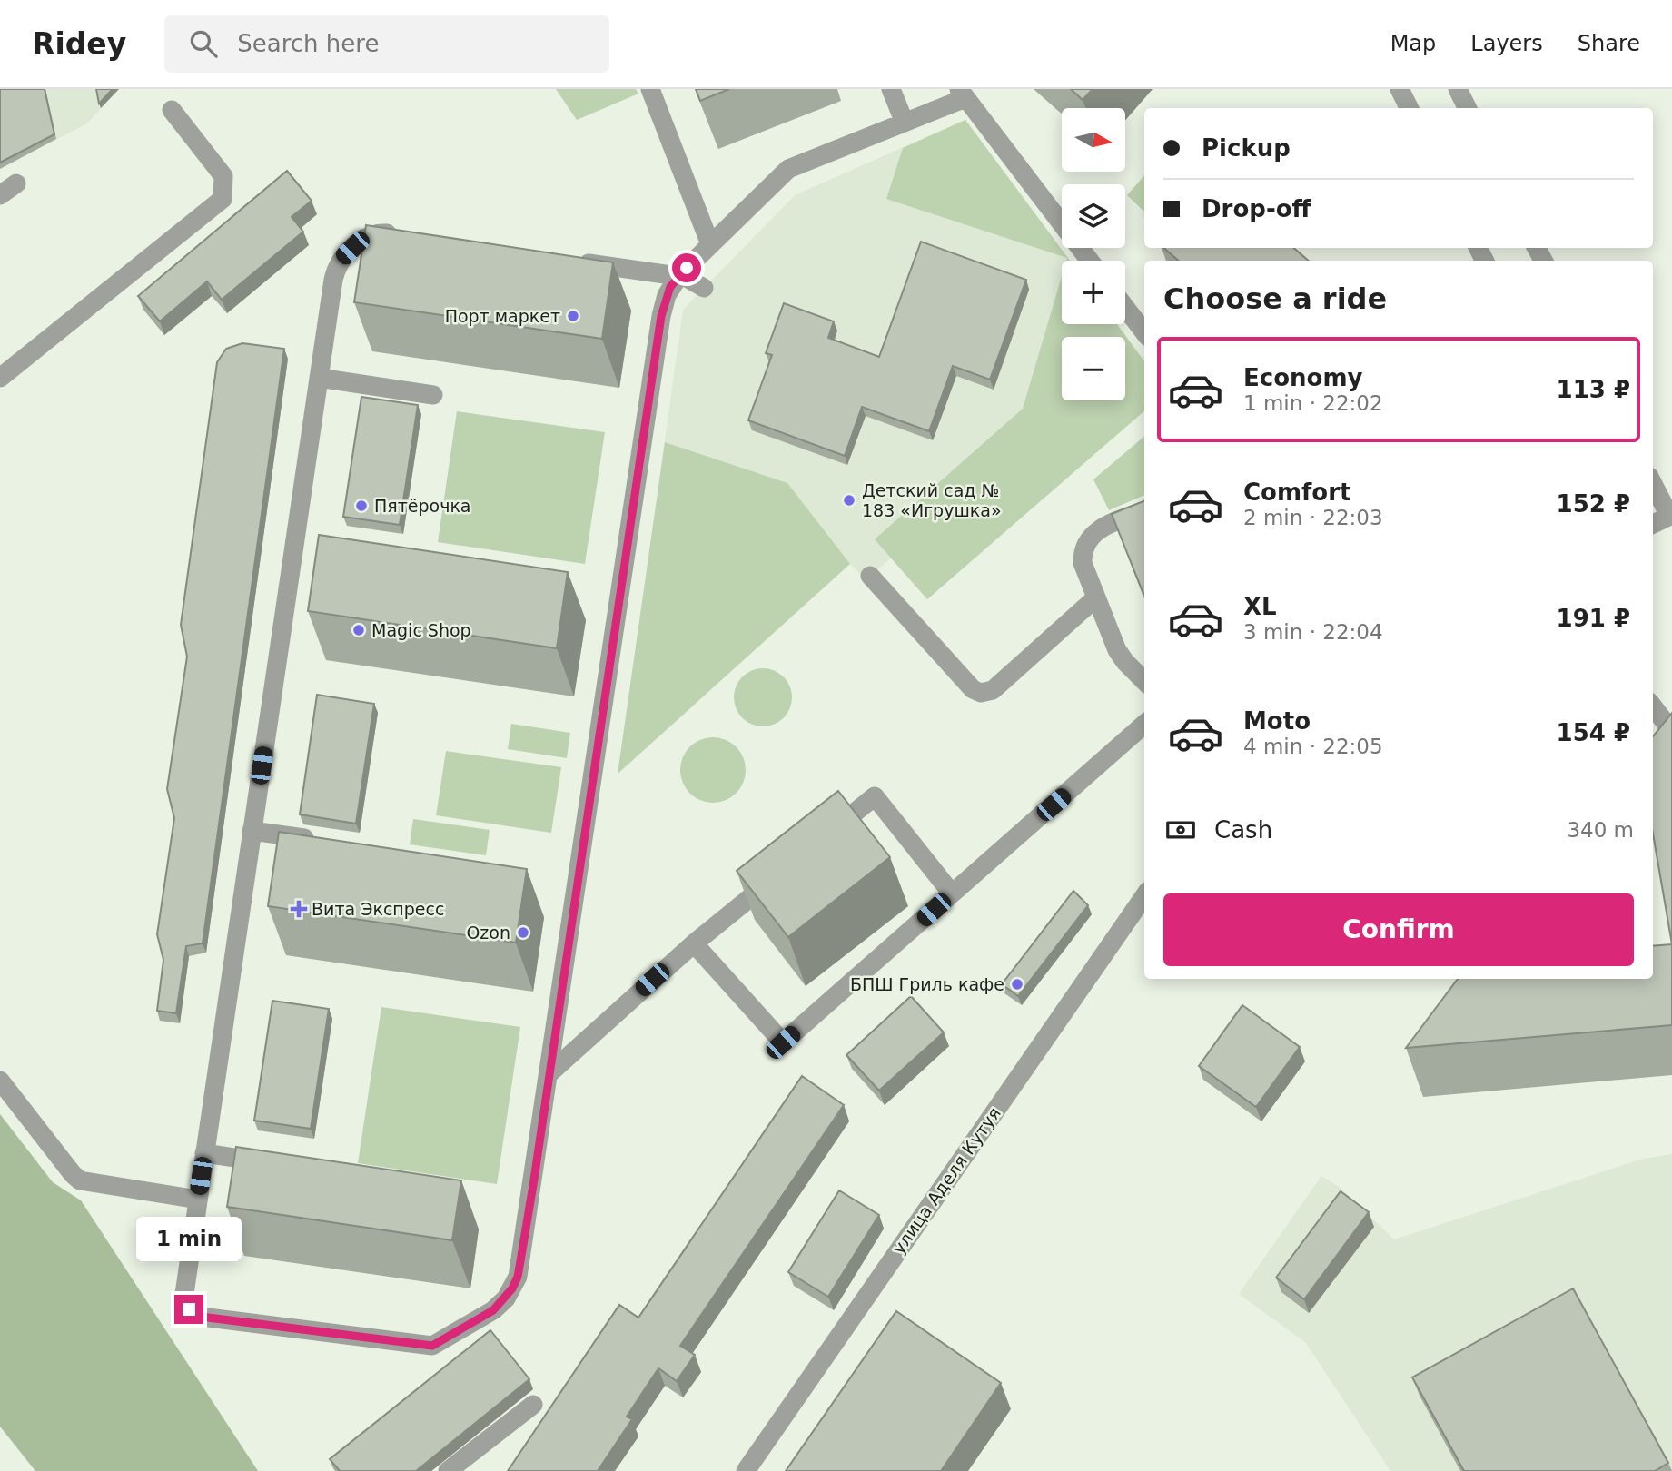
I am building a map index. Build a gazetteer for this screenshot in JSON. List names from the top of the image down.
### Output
{
  "streets": {
    "street": ["улица Аделя Кутуя"]
  },
  "places": {
    "other": [
      "Порт маркет",
      "Детский сад № 183 «Игрушка»",
      "Пятёрочка",
      "Magic Shop",
      "Ozon",
      "БПШ Гриль кафе"
    ],
    "health": ["Вита Экспресс"]
  },
  "north": "right",
  "page": {
    "header": "Ridey",
    "search": "Search here",
    "nav": ["Map", "Layers", "Share"],
    "map_buttons": ["+", "−"],
    "banner": ["Pickup", "Drop-off"],
    "heading": "Choose a ride",
    "list": [
      {
        "name": "Economy",
        "note": "1 min · 22:02",
        "value": "113 ₽"
      },
      {
        "name": "Comfort",
        "note": "2 min · 22:03",
        "value": "152 ₽"
      },
      {
        "name": "XL",
        "note": "3 min · 22:04",
        "value": "191 ₽"
      },
      {
        "name": "Moto",
        "note": "4 min · 22:05",
        "value": "154 ₽"
      }
    ],
    "pay": ["Cash", "340 m"],
    "buttons": "Confirm",
    "bubble": "1 min"
  }
}
